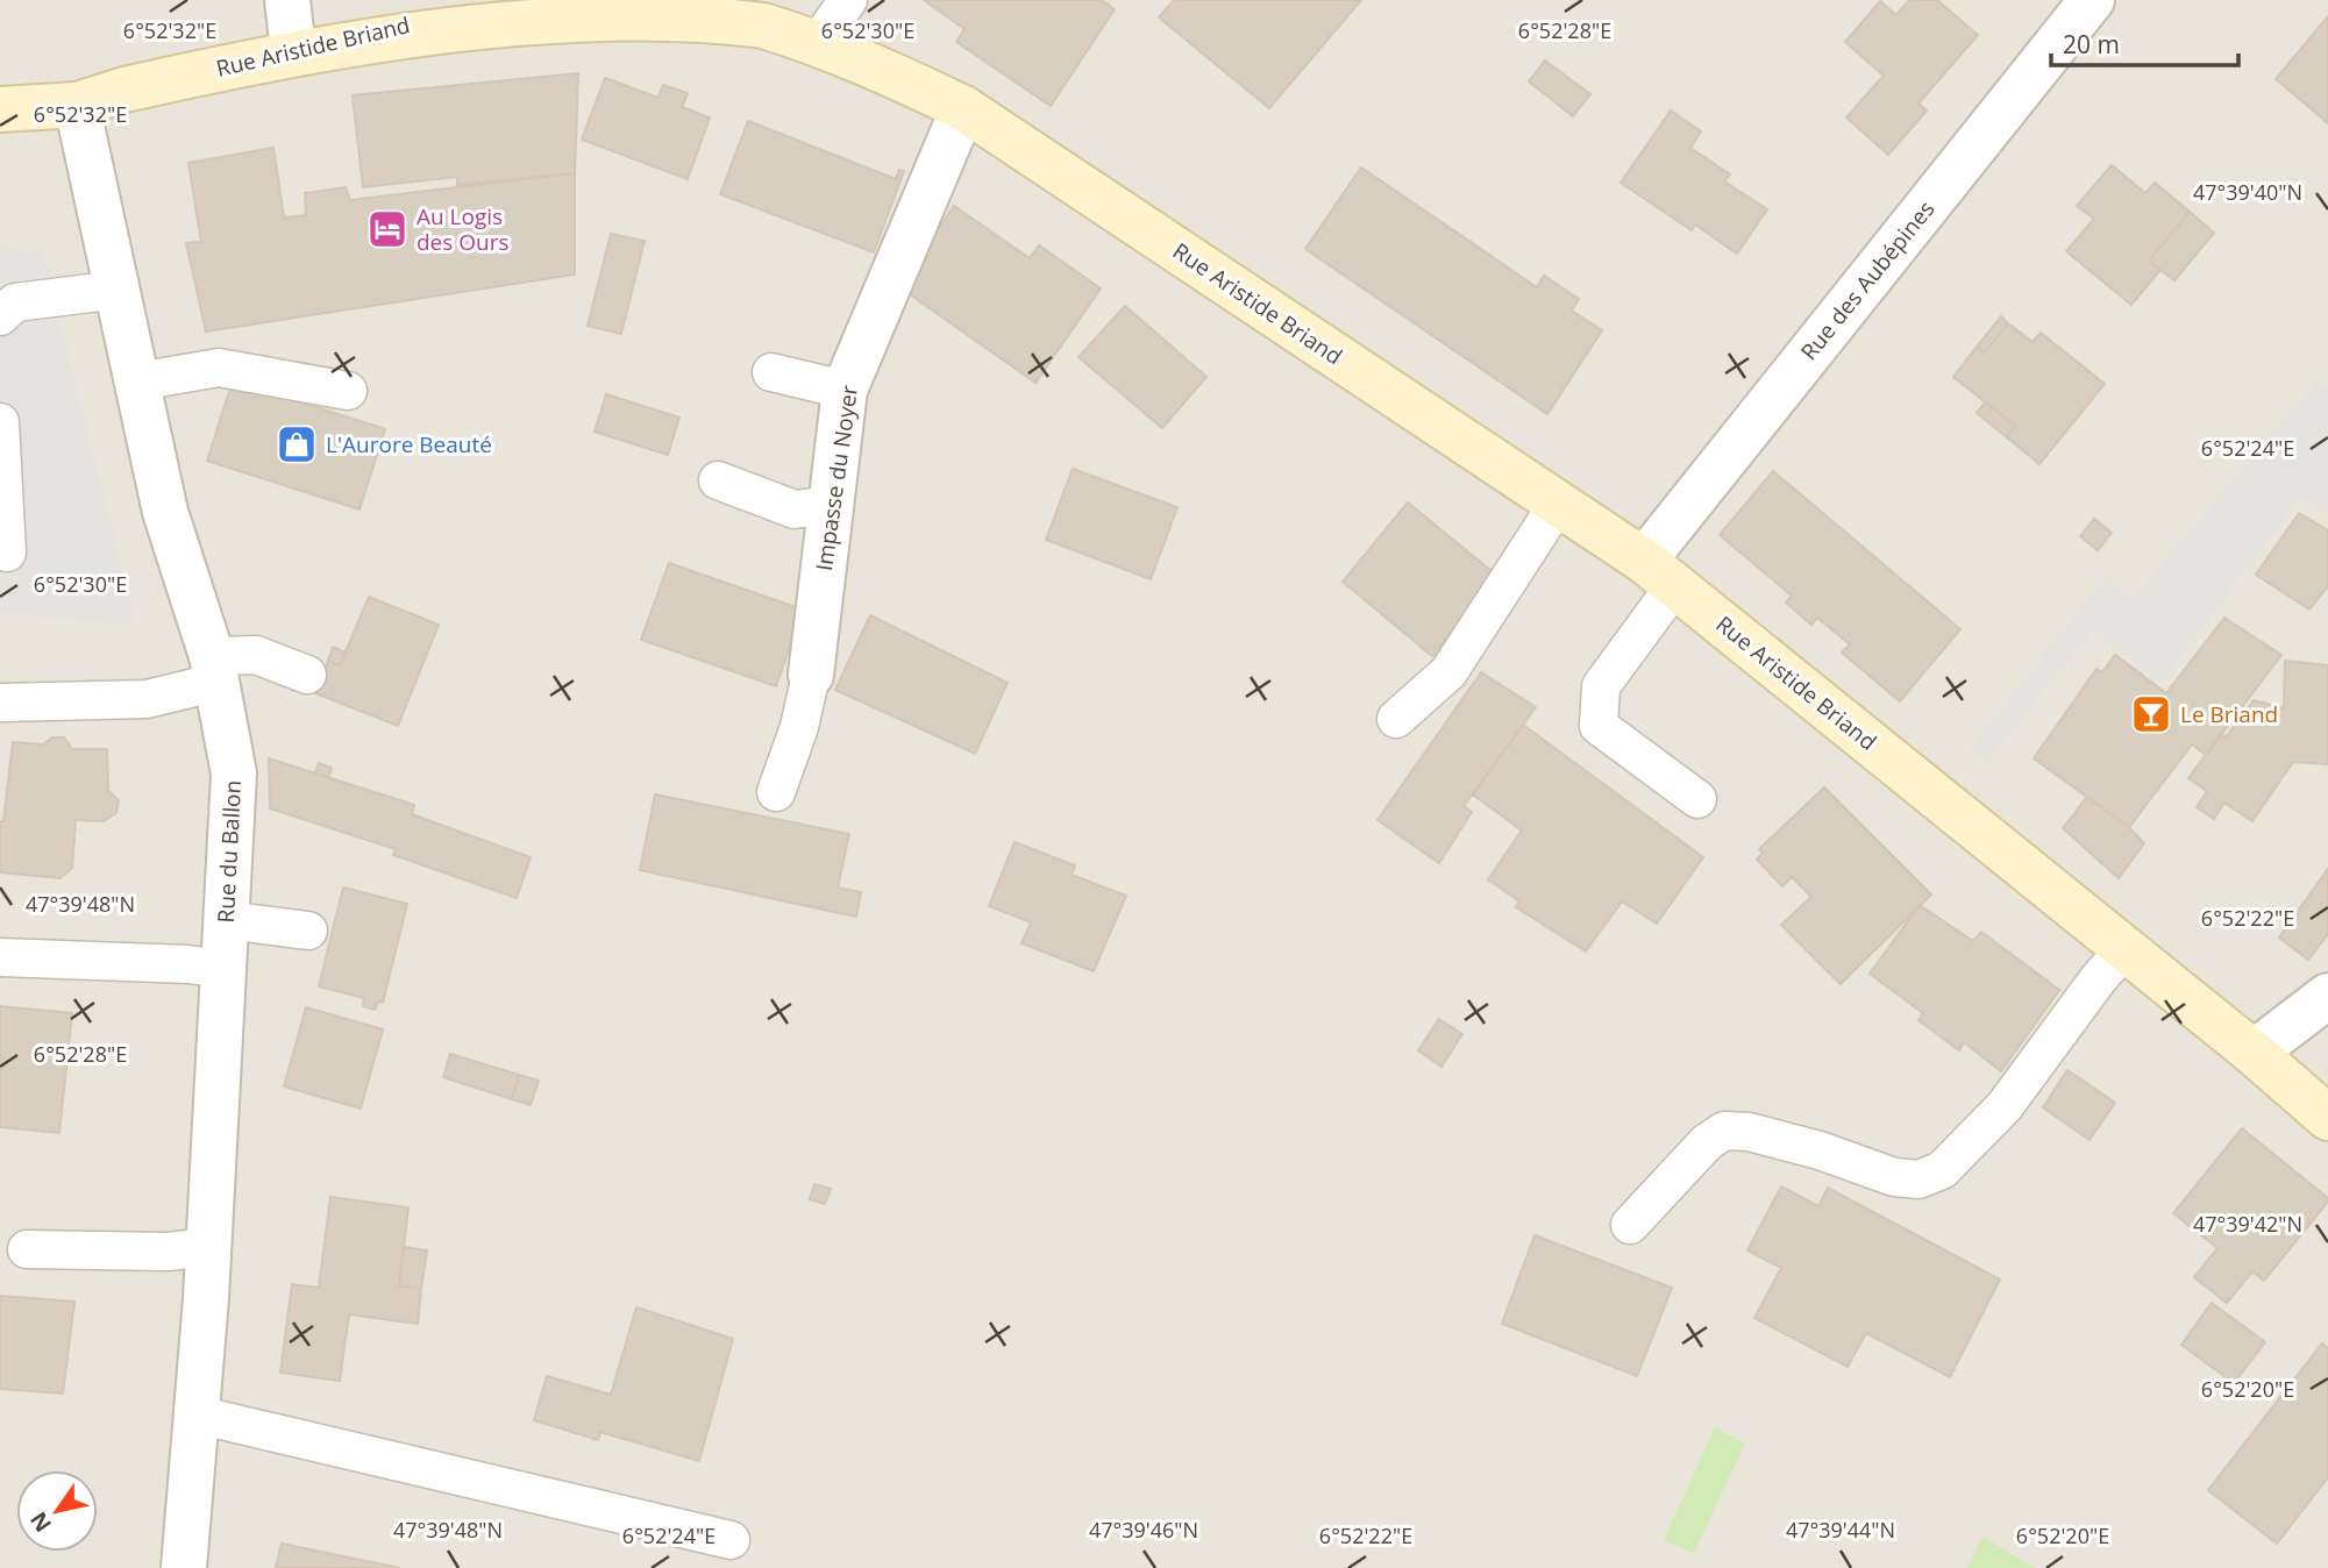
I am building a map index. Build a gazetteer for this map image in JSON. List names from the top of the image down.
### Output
{
  "streets": {
    "street": [
      "Rue Aristide Briand",
      "Rue des Aubépines",
      "Impasse du Noyer",
      "Rue du Ballon"
    ]
  },
  "crossings": [
    ["Rue Aristide Briand", "Rue des Aubépines"],
    ["Rue Aristide Briand", "Impasse du Noyer"],
    ["Rue Aristide Briand", "Rue du Ballon"]
  ],
  "places": {
    "hotel": ["Au Logis des Ours"],
    "shop": ["L'Aurore Beauté"],
    "bar": ["Le Briand"]
  },
  "scale_bar": "20 m",
  "north": "bottom left",
  "coordinates": [
    "6°52'32\"E",
    "6°52'30\"E",
    "6°52'28\"E",
    "47°39'40\"N",
    "6°52'24\"E",
    "47°39'48\"N",
    "6°52'22\"E",
    "47°39'42\"N",
    "6°52'20\"E",
    "47°39'46\"N",
    "47°39'44\"N"
  ]
}
